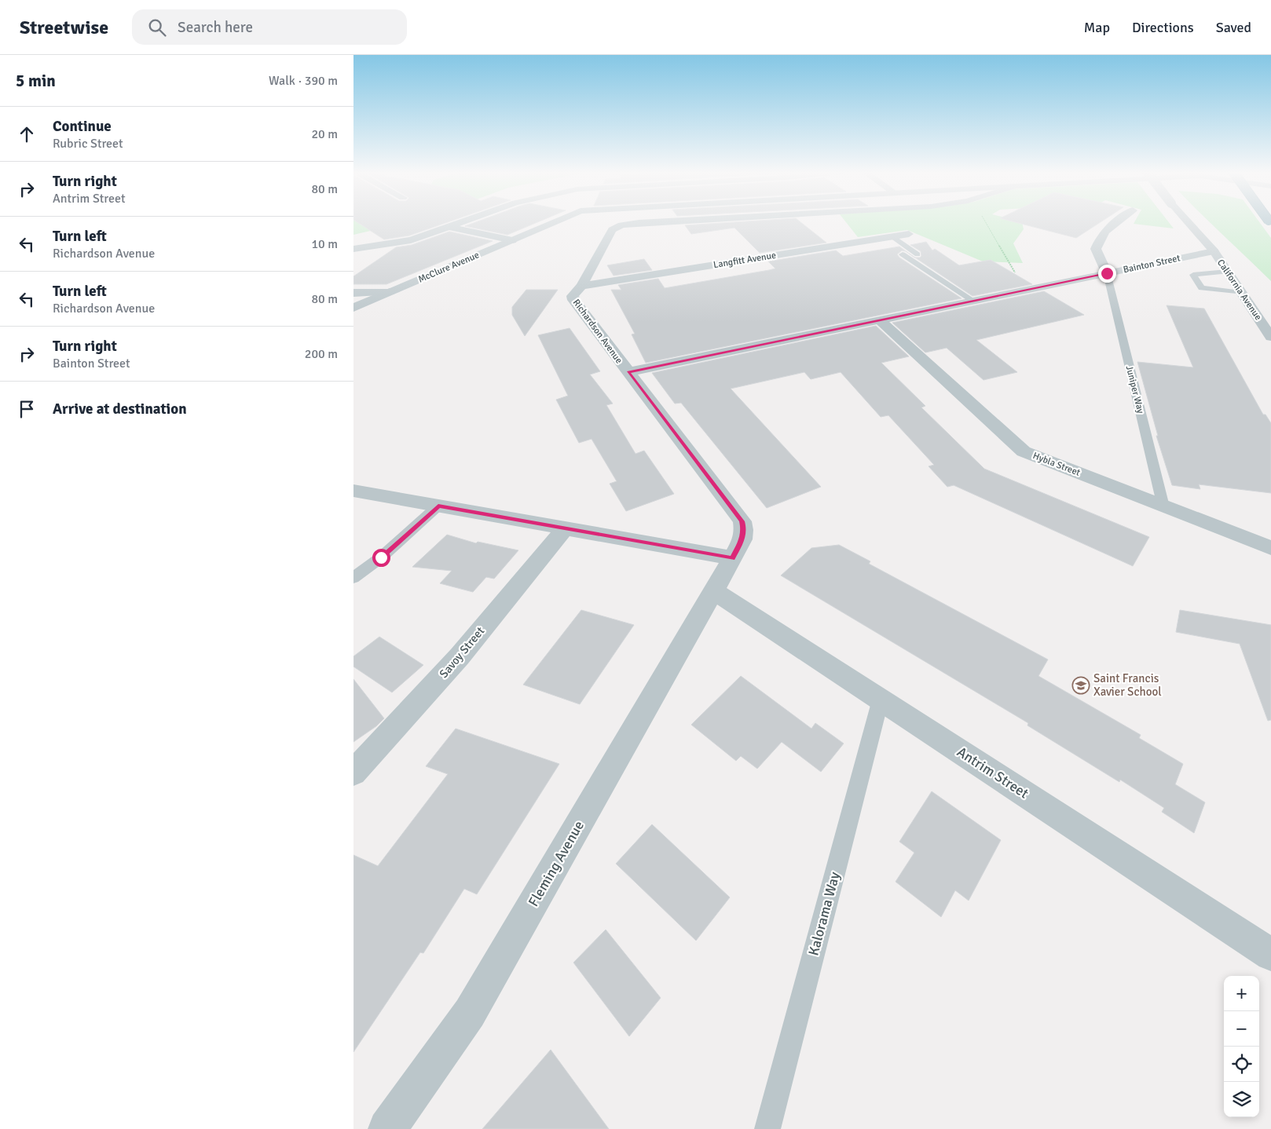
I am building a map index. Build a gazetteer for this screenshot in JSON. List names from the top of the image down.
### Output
{
  "streets": {
    "street": [
      "Langfitt Avenue",
      "Bainton Street",
      "McClure Avenue",
      "California Avenue",
      "Richardson Avenue",
      "Hybla Street",
      "Savoy Street",
      "Antrim Street",
      "Fleming Avenue"
    ],
    "lane": ["Juniper Way", "Kalorama Way"]
  },
  "crossings": [
    ["Langfitt Avenue", "Richardson Avenue"],
    ["Bainton Street", "California Avenue"],
    ["Bainton Street", "Richardson Avenue"],
    ["Bainton Street", "Juniper Way"],
    ["Bainton Street", "Hybla Street"],
    ["Richardson Avenue", "Antrim Street"],
    ["Richardson Avenue", "Fleming Avenue"],
    ["Juniper Way", "Hybla Street"],
    ["Antrim Street", "Fleming Avenue"],
    ["Antrim Street", "Kalorama Way"]
  ],
  "places": {
    "school or university": ["Saint Francis Xavier School"]
  },
  "page": {
    "header": "Streetwise",
    "search": "Search here",
    "nav": ["Map", "Directions", "Saved"],
    "heading": ["5 min", "Walk · 390 m"],
    "list": [
      ["Continue", "Rubric Street", "20 m"],
      ["Turn right", "Antrim Street", "80 m"],
      ["Turn left", "Richardson Avenue", "10 m"],
      ["Turn left", "Richardson Avenue", "80 m"],
      ["Turn right", "Bainton Street", "200 m"],
      "Arrive at destination"
    ],
    "map_buttons": ["+", "−"]
  }
}
